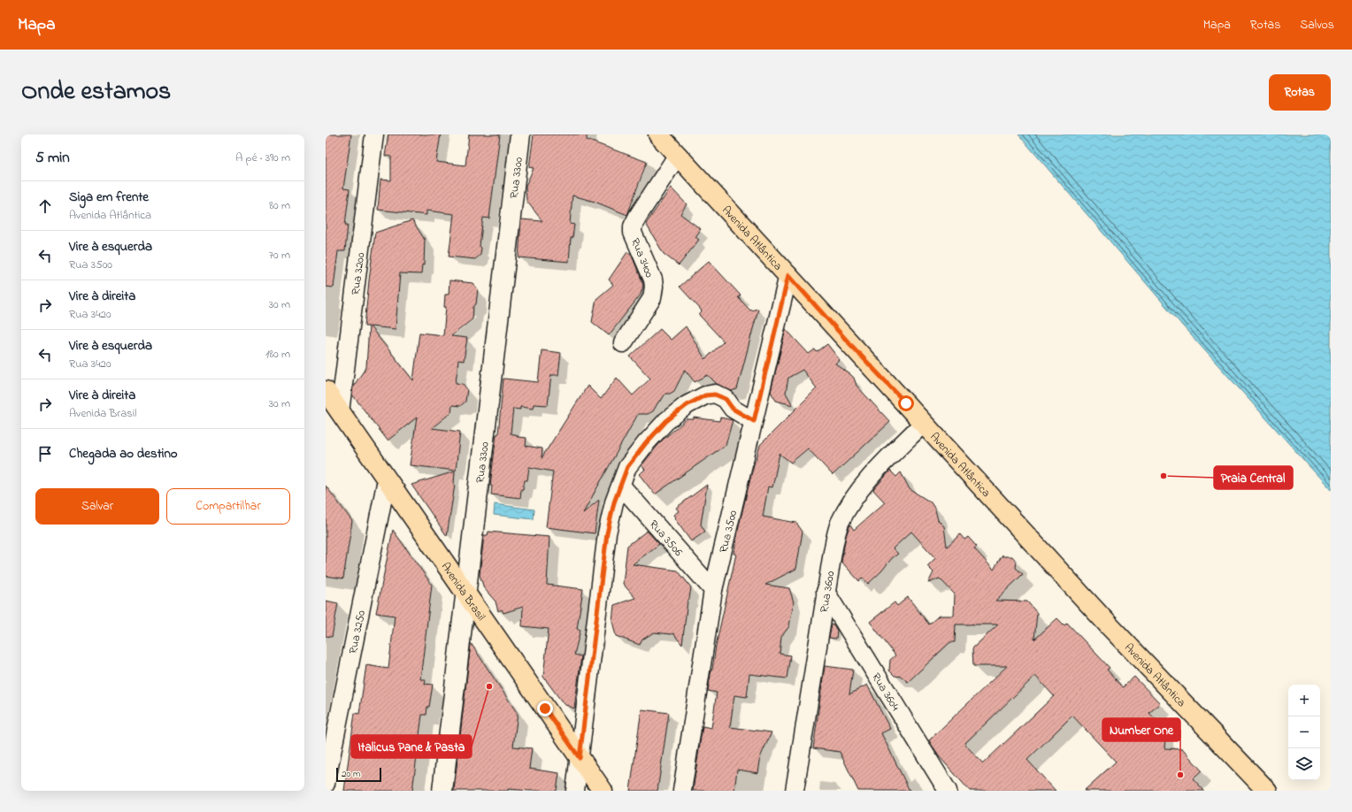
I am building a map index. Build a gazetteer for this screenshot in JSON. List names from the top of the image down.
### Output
{
  "streets": {
    "main road": ["Avenida Atlântica", "Avenida Brasil"],
    "street": [
      "Rua 3300",
      "Rua 3400",
      "Rua 3200",
      "Rua 3500",
      "Rua 3506",
      "Rua 3600",
      "Rua 3250",
      "Rua 3604"
    ]
  },
  "crossings": [
    ["Rua 3300", "Avenida Brasil"],
    ["Avenida Atlântica", "Rua 3400"],
    ["Avenida Atlântica", "Rua 3500"],
    ["Avenida Atlântica", "Rua 3600"],
    ["Rua 3200", "Avenida Brasil"],
    ["Rua 3500", "Rua 3506"],
    ["Avenida Brasil", "Rua 3250"],
    ["Rua 3600", "Rua 3604"]
  ],
  "places": ["Praia Central", "Italicus Pane & Pasta", "Number One"],
  "scale_bar": "20 m",
  "page": {
    "header": "Mapa",
    "nav": ["Mapa", "Rotas", "Salvos"],
    "title": "Onde estamos",
    "buttons": [
      "Rotas",
      ["Salvar", "Compartilhar"]
    ],
    "heading": ["5 min", "A pé · 390 m"],
    "list": [
      ["Siga em frente", "Avenida Atlântica", "80 m"],
      ["Vire à esquerda", "Rua 3500", "70 m"],
      ["Vire à direita", "Rua 3420", "30 m"],
      ["Vire à esquerda", "Rua 3420", "180 m"],
      ["Vire à direita", "Avenida Brasil", "30 m"],
      "Chegada ao destino"
    ],
    "map_buttons": ["+", "−"],
    "scale": "20 m"
  }
}
